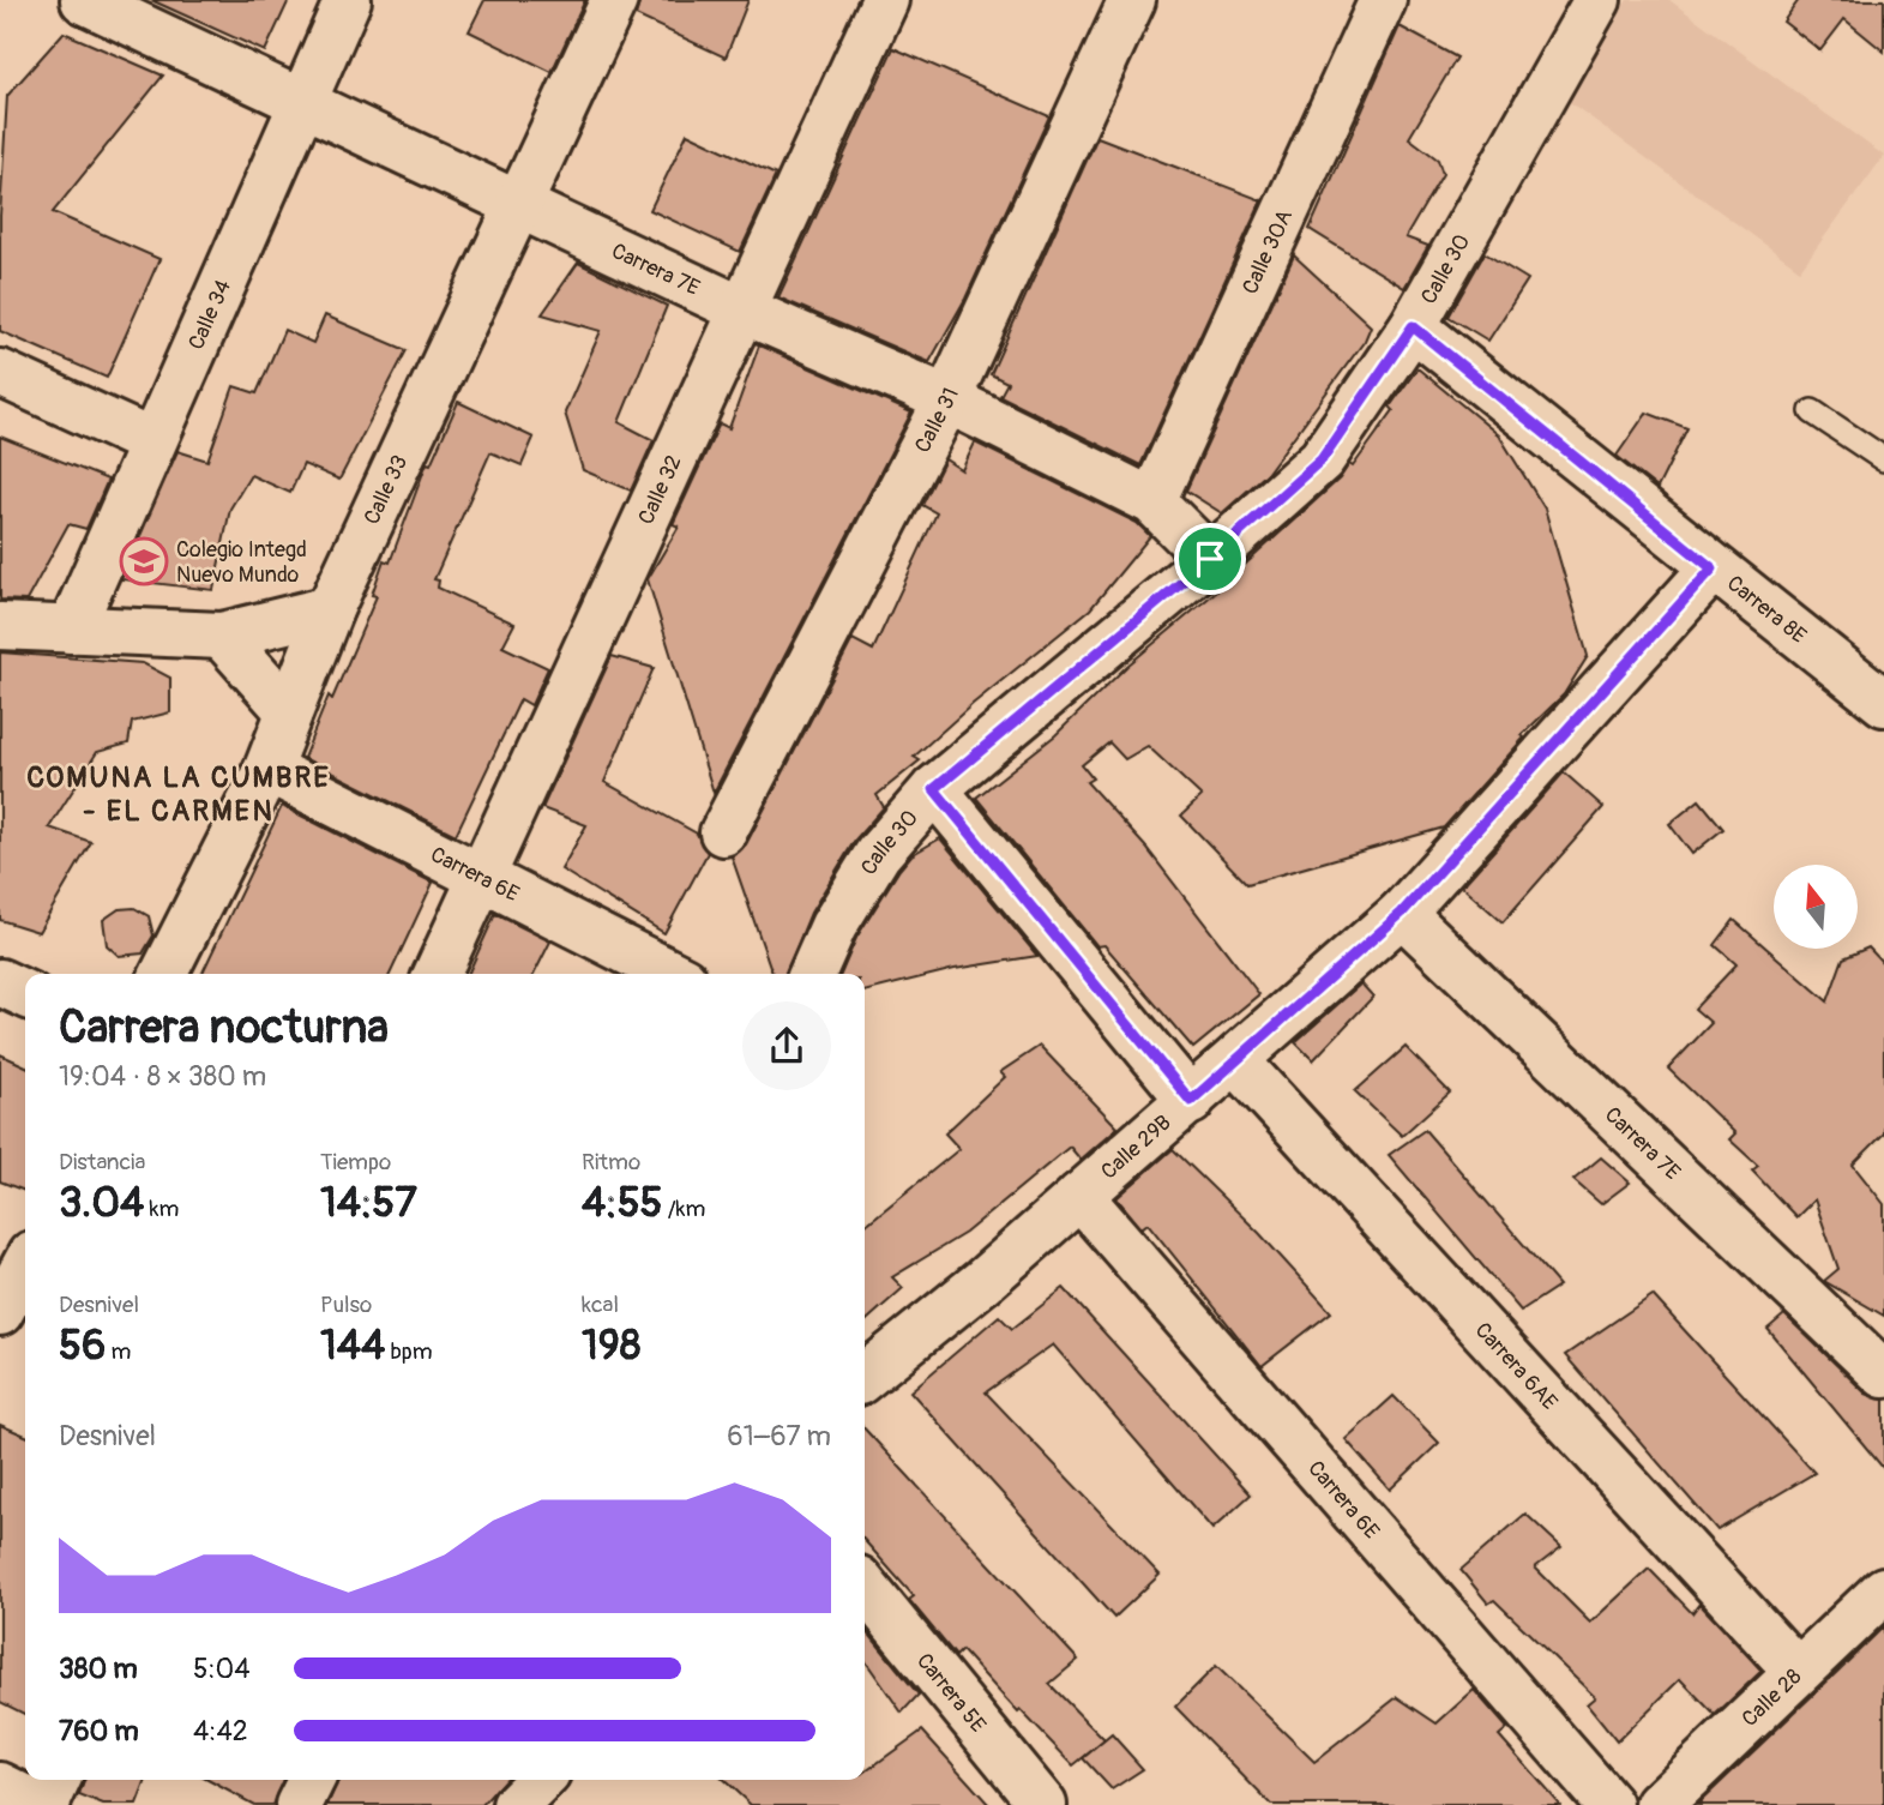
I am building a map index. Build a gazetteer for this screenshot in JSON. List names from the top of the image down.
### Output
{
  "streets": {
    "street": [
      "Calle 30A",
      "Carrera 7E",
      "Calle 30",
      "Calle 34",
      "Calle 31",
      "Calle 33",
      "Calle 32",
      "Carrera 8E",
      "Carrera 6E",
      "Calle 29B",
      "Carrera 6AE",
      "Carrera 5E",
      "Calle 28"
    ]
  },
  "crossings": [
    ["Calle 30A", "Carrera 7E"],
    ["Carrera 7E", "Calle 30"],
    ["Carrera 7E", "Calle 34"],
    ["Carrera 7E", "Calle 31"],
    ["Carrera 7E", "Calle 33"],
    ["Carrera 7E", "Calle 32"],
    ["Carrera 7E", "Calle 29B"],
    ["Calle 30", "Carrera 8E"],
    ["Calle 33", "Carrera 6E"],
    ["Calle 32", "Carrera 6E"],
    ["Carrera 8E", "Calle 29B"],
    ["Carrera 6E", "Calle 29B"],
    ["Calle 29B", "Carrera 6AE"],
    ["Carrera 6AE", "Calle 28"]
  ],
  "districts": ["COMUNA LA CUMBRE - EL CARMEN"],
  "places": {
    "school or university": ["Colegio Integd Nuevo Mundo"]
  },
  "north": "top",
  "page": {
    "heading": ["Carrera nocturna", "19:04 · 8 × 380 m"],
    "stats": [
      ["Distancia", "3.04 km"],
      ["Tiempo", "14:57"],
      ["Ritmo", "4:55 /km"],
      ["Desnivel", "56 m"],
      ["Pulso", "144 bpm"],
      ["kcal", "198"]
    ],
    "chart": ["Desnivel", "61–67 m"],
    "list": [
      {
        "name": "380 m",
        "note": "5:04"
      },
      {
        "name": "760 m",
        "note": "4:42"
      }
    ]
  }
}
